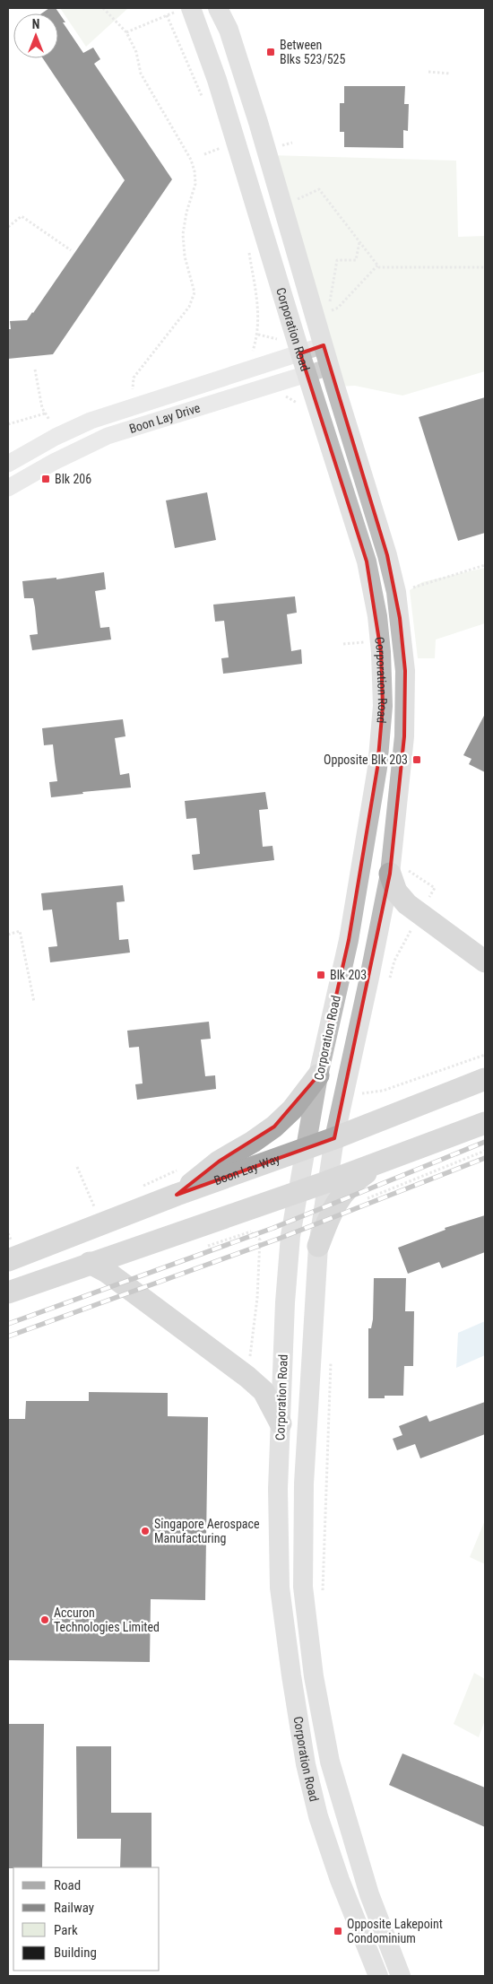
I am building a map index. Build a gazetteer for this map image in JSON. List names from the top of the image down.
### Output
{
  "streets": {
    "main road": ["Corporation Road", "Boon Lay Way"],
    "street": ["Boon Lay Drive"]
  },
  "crossings": [
    ["Corporation Road", "Boon Lay Drive"],
    ["Corporation Road", "Boon Lay Way"]
  ],
  "places": {
    "transit": [
      "Between Blks 523/525",
      "Blk 206",
      "Opposite Blk 203",
      "Blk 203",
      "Opposite Lakepoint Condominium"
    ],
    "other": ["Singapore Aerospace Manufacturing", "Accuron Technologies Limited"]
  },
  "legend": [
    "Road",
    "Railway",
    "Park",
    "Building"
  ],
  "north": "top"
}
